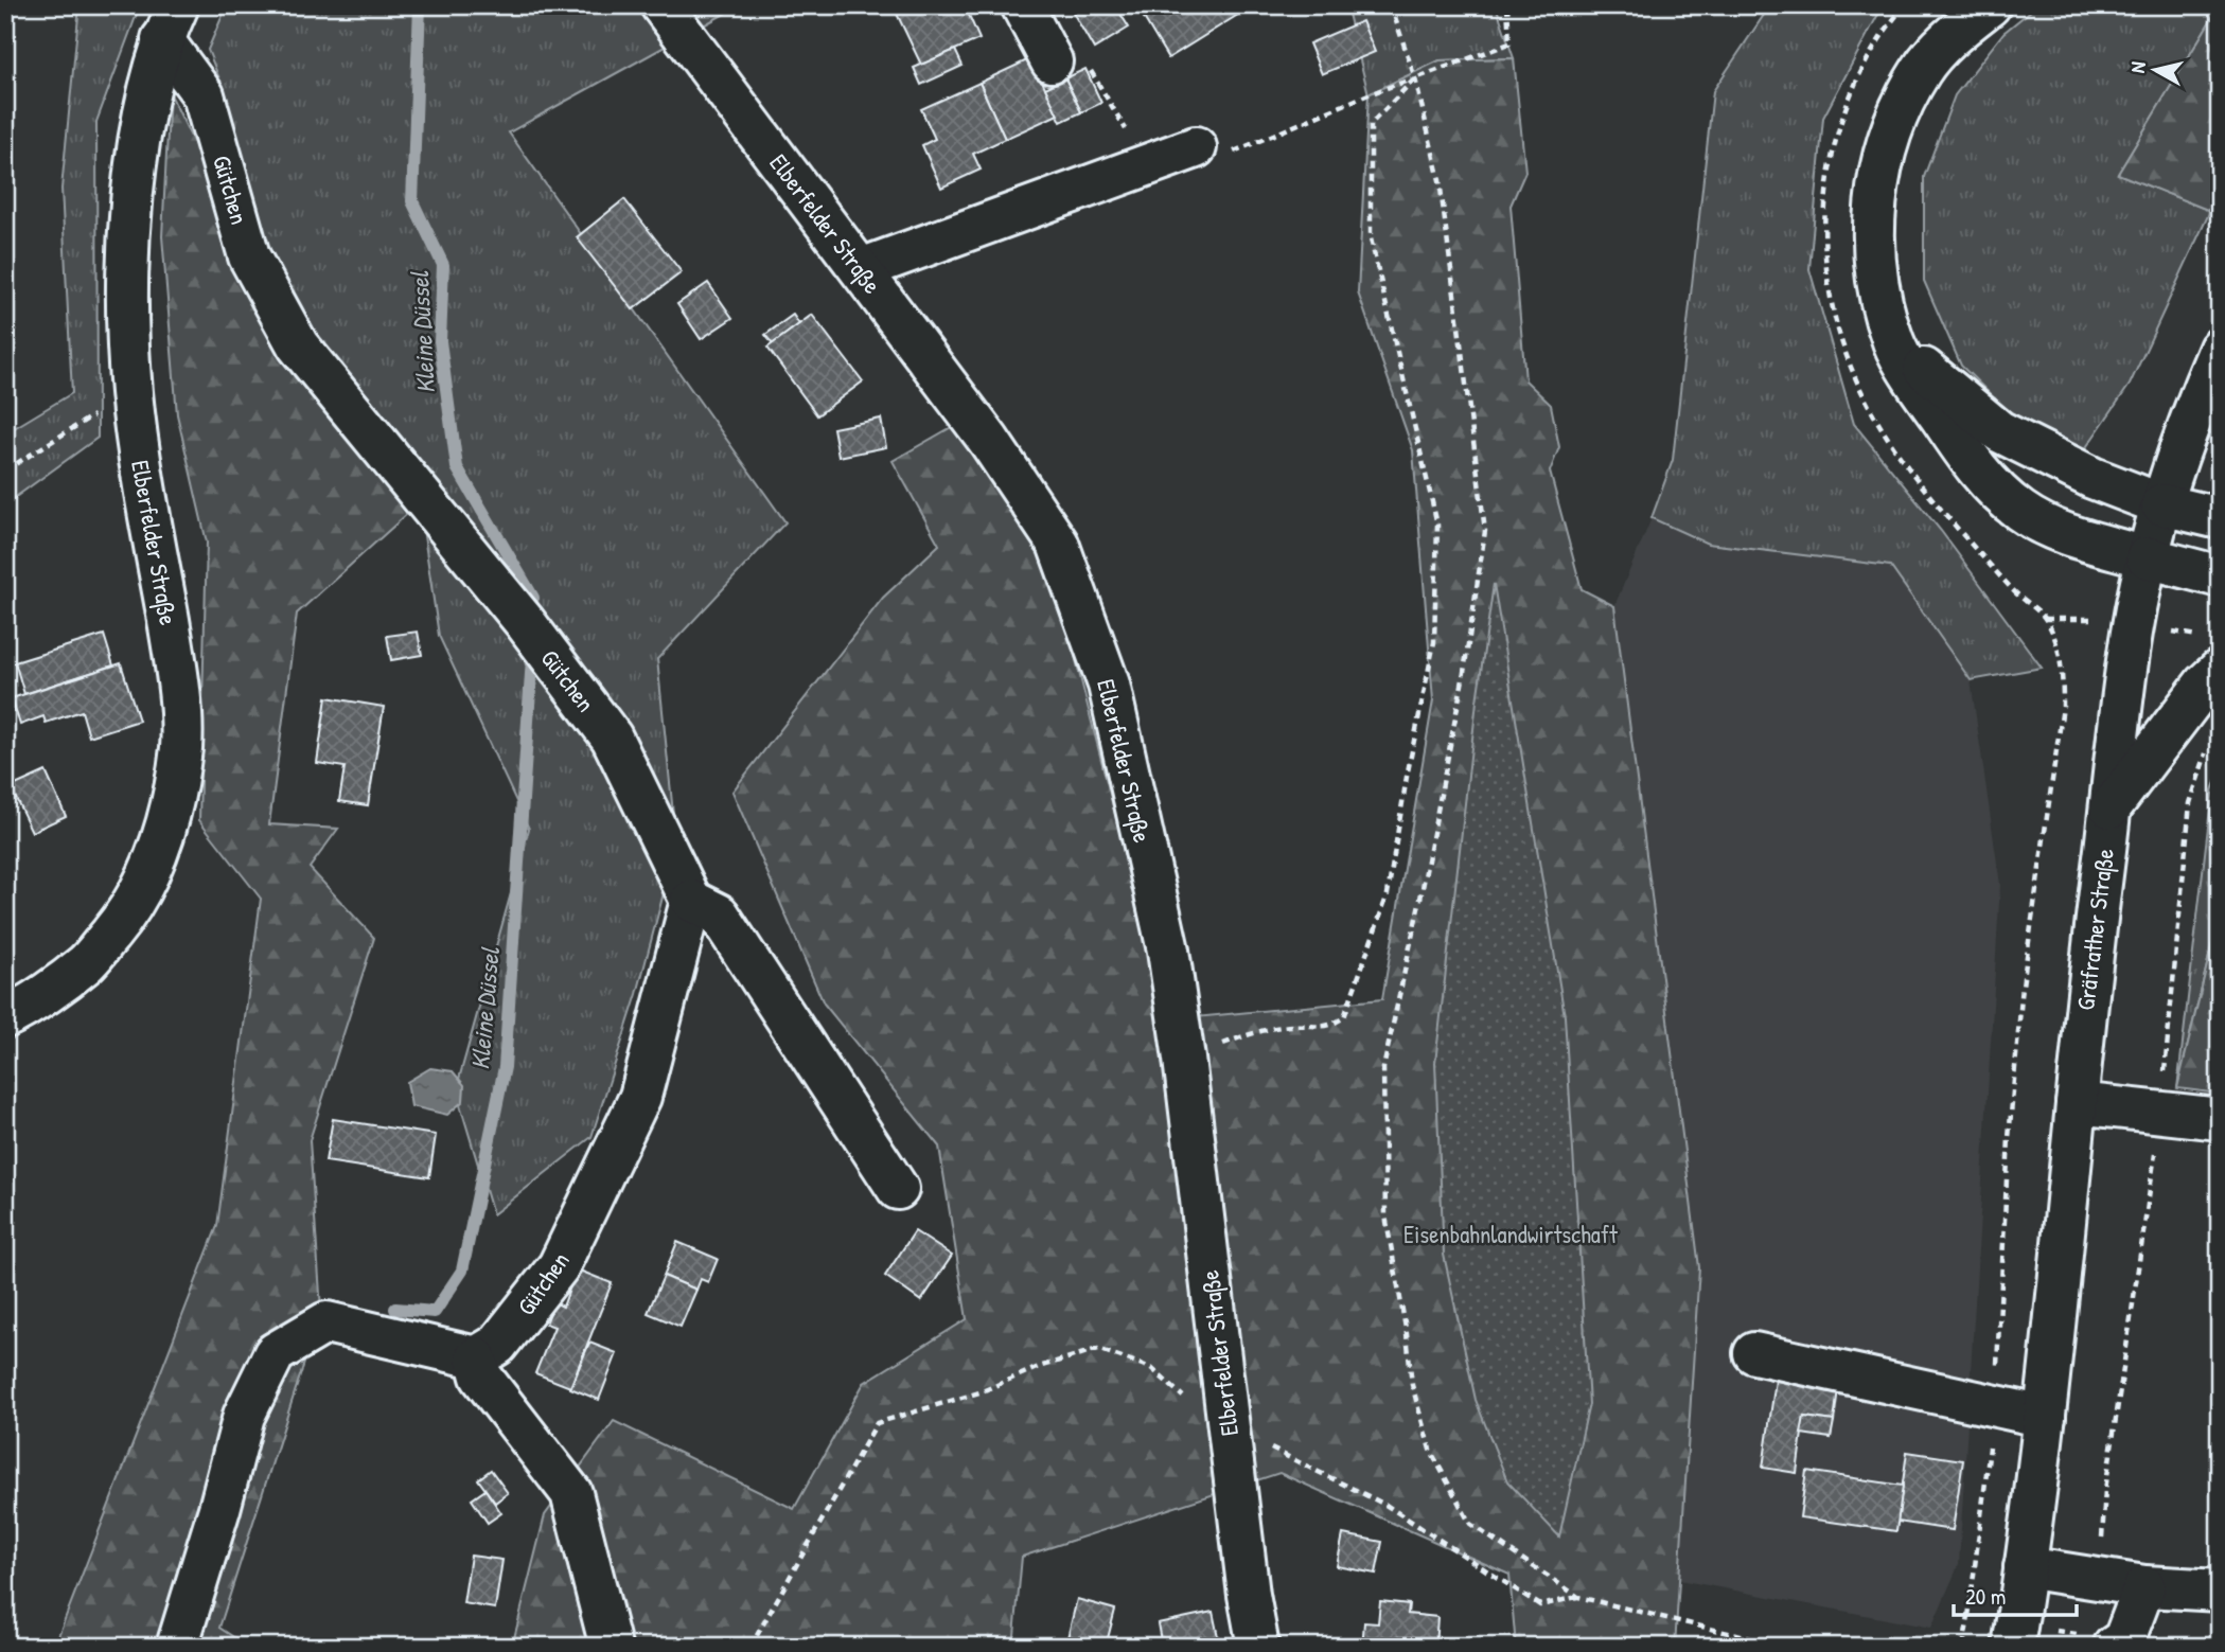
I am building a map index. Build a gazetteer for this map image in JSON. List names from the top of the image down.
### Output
{
  "streets": {
    "main road": ["Gütchen", "Elberfelder Straße", "Gräfrather Straße"]
  },
  "crossings": [
    ["Gütchen", "Elberfelder Straße"]
  ],
  "water": ["Kleine Düssel"],
  "parks": ["Eisenbahnlandwirtschaft"],
  "scale_bar": "20 m",
  "north": "left"
}
